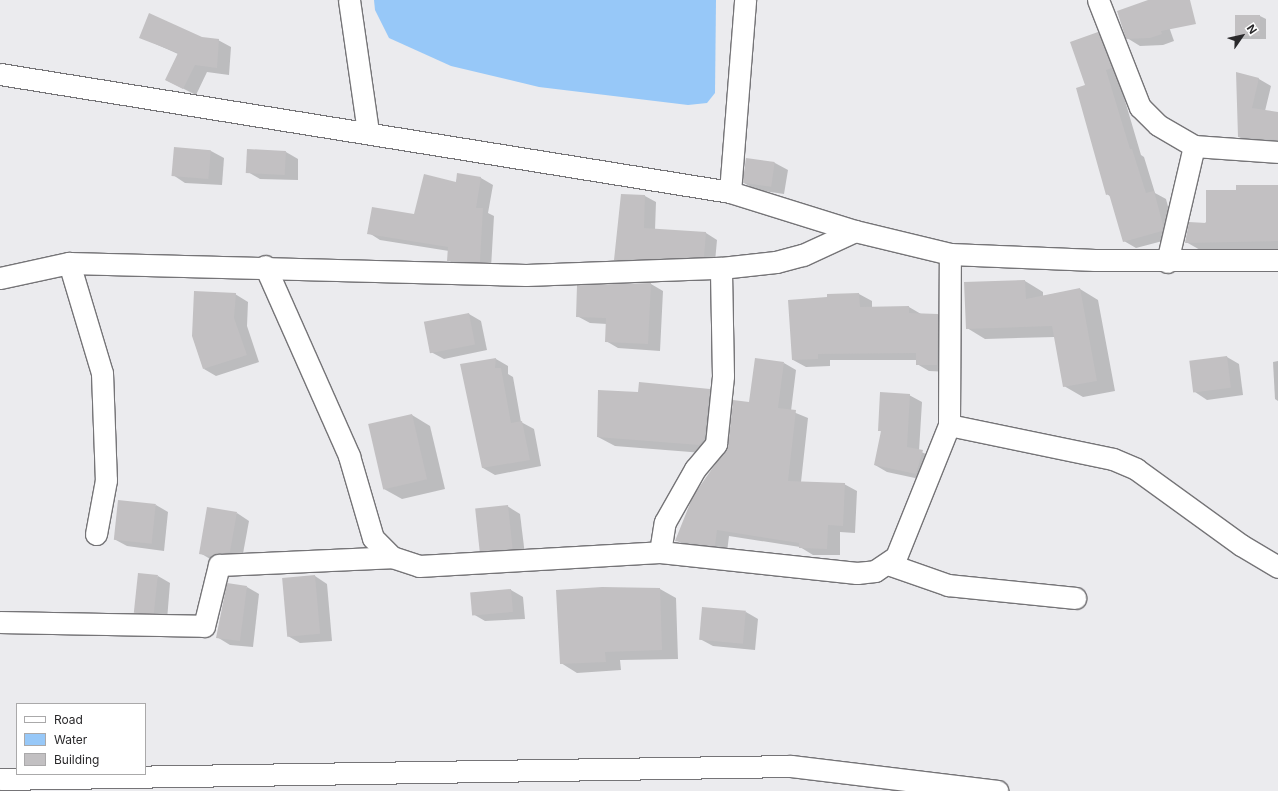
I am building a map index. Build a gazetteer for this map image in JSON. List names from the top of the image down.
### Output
{
  "legend": ["Road", "Water", "Building"],
  "north": "top right"
}
